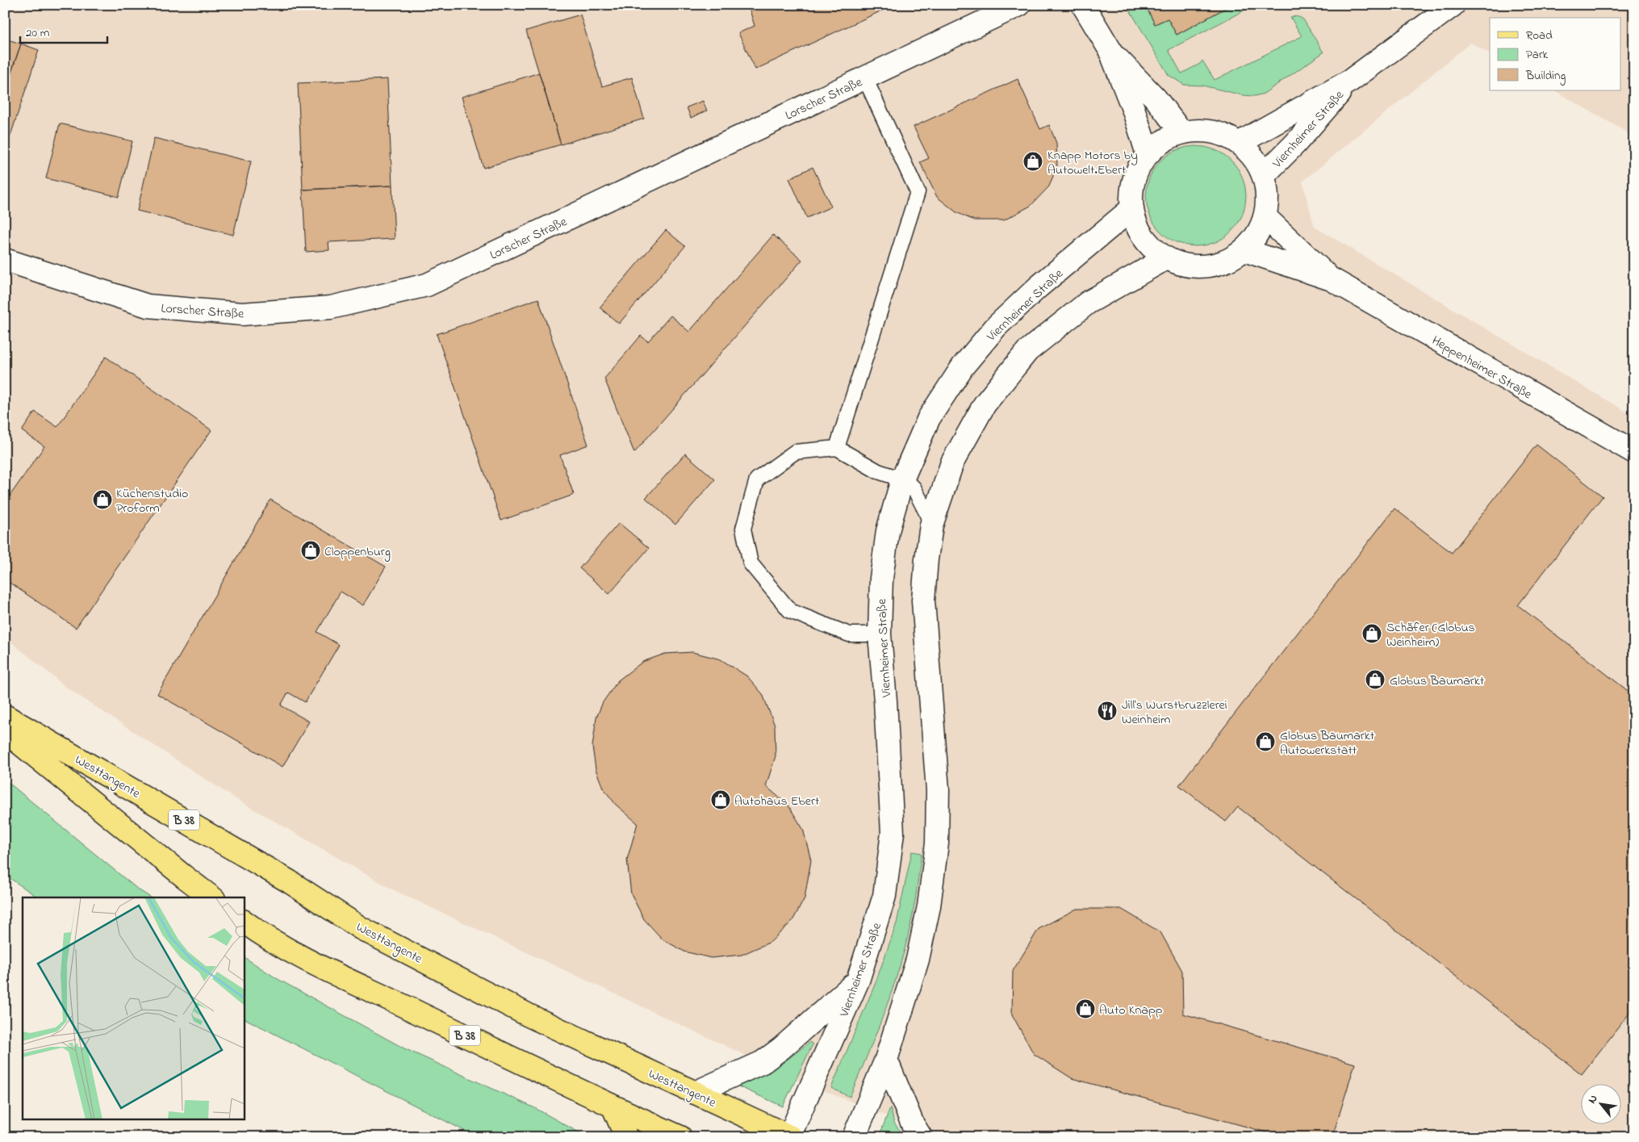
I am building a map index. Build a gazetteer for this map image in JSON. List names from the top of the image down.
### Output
{
  "streets": {
    "main road": ["Westtangente", "B 38"],
    "street": ["Lorscher Straße", "Viernheimer Straße", "Heppenheimer Straße"]
  },
  "crossings": [
    ["Viernheimer Straße", "Heppenheimer Straße"],
    ["Viernheimer Straße", "Westtangente"]
  ],
  "places": {
    "shop": [
      "Knapp Motors by Autowelt.Ebert",
      "Küchenstudio Proform",
      "Cloppenburg",
      "Schäfer (Globus Weinheim)",
      "Globus Baumarkt",
      "Globus Baumarkt Autowerkstatt",
      "Autohaus Ebert",
      "Auto Knapp"
    ],
    "restaurant": ["Jill's Wurstbruzzlerei Weinheim"]
  },
  "legend": ["Road", "Park", "Building"],
  "scale_bar": "20 m",
  "north": "top left"
}
